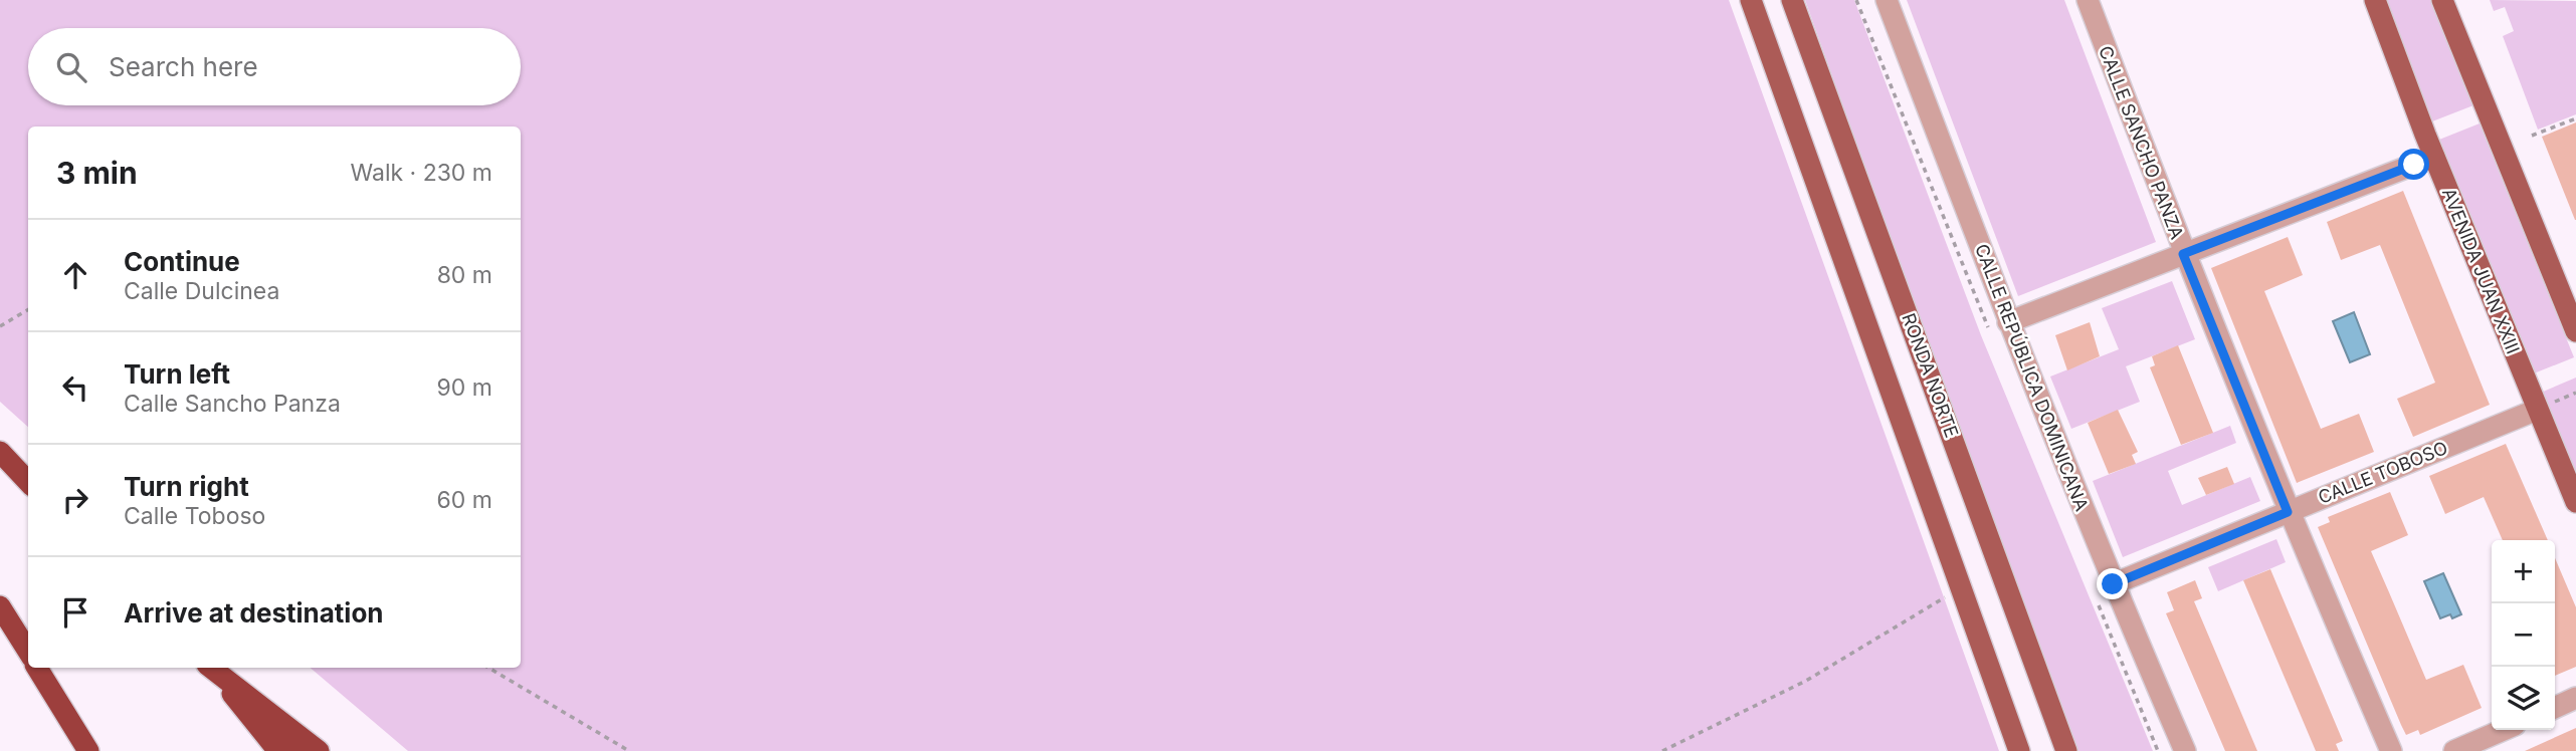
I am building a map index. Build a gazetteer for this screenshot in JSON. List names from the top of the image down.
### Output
{
  "streets": {
    "main road": ["AVENIDA JUAN XXIII", "RONDA NORTE"],
    "street": ["CALLE SANCHO PANZA", "CALLE REPÚBLICA DOMINICANA", "CALLE TOBOSO"]
  },
  "crossings": [
    ["CALLE SANCHO PANZA", "CALLE TOBOSO"],
    ["AVENIDA JUAN XXIII", "CALLE TOBOSO"],
    ["CALLE REPÚBLICA DOMINICANA", "CALLE TOBOSO"]
  ],
  "page": {
    "search": "Search here",
    "heading": ["3 min", "Walk · 230 m"],
    "list": [
      ["Continue", "Calle Dulcinea", "80 m"],
      ["Turn left", "Calle Sancho Panza", "90 m"],
      ["Turn right", "Calle Toboso", "60 m"],
      "Arrive at destination"
    ],
    "map_buttons": ["+", "−"]
  }
}
